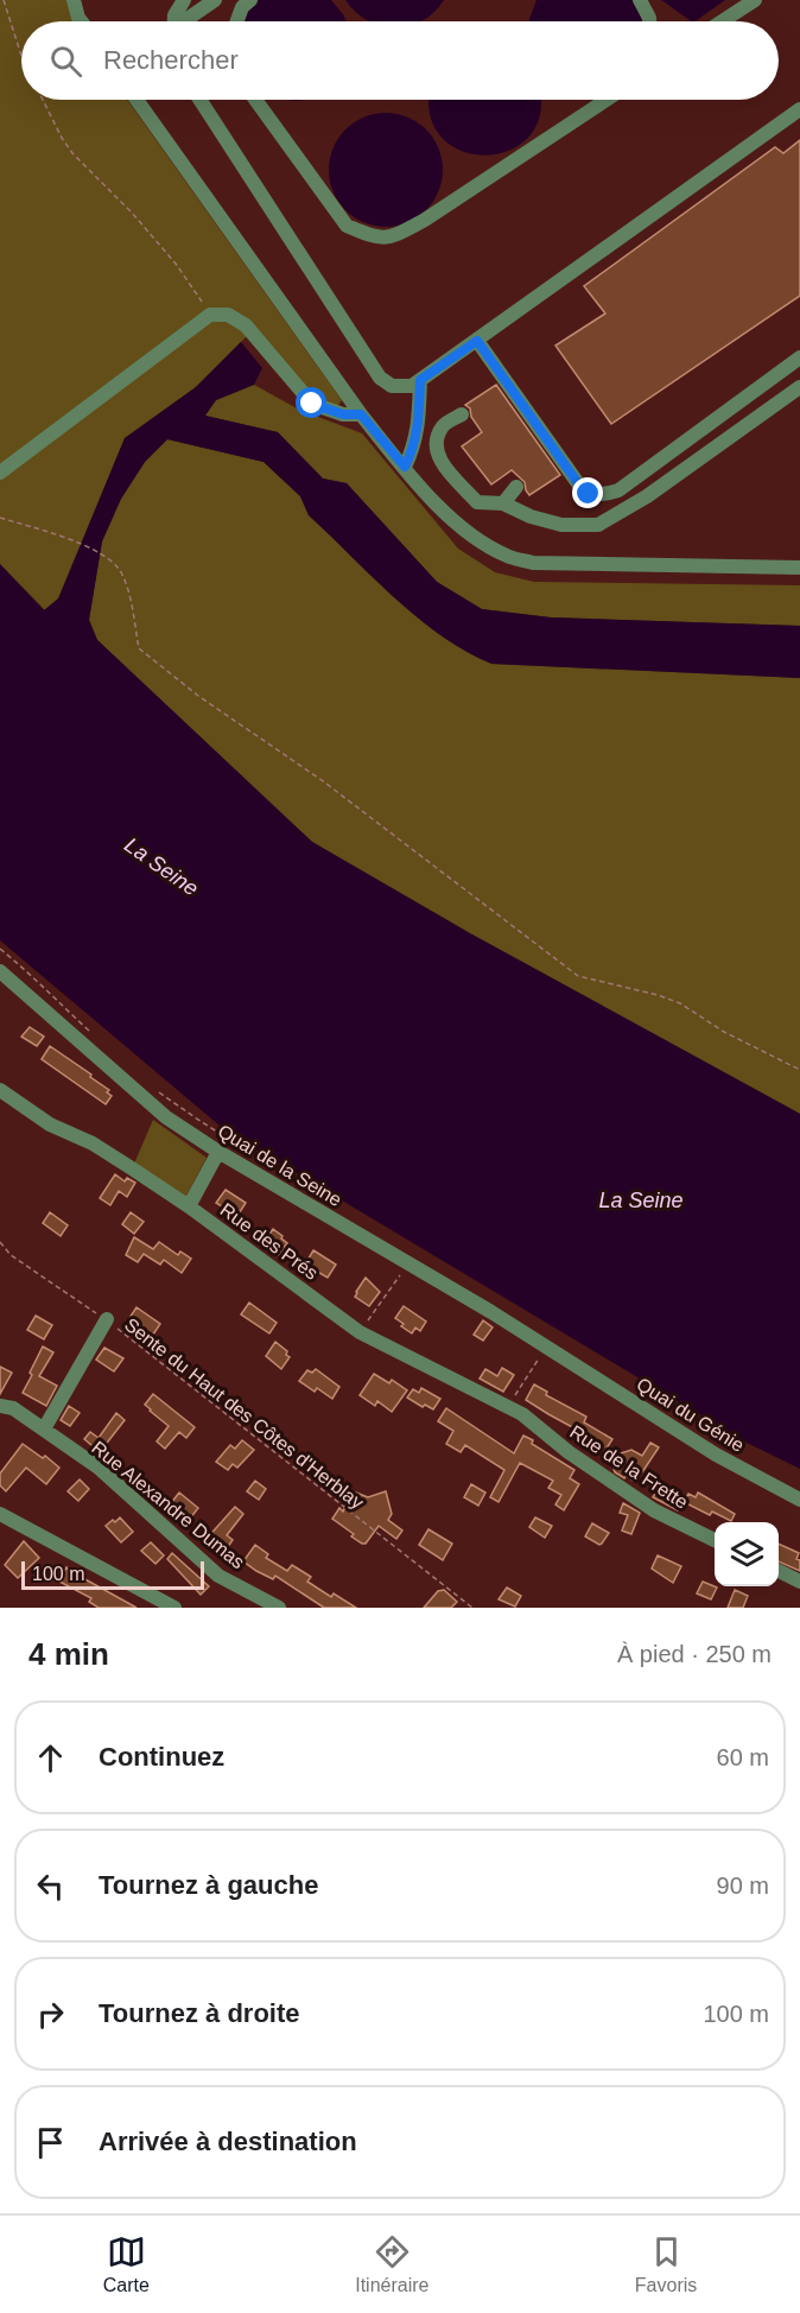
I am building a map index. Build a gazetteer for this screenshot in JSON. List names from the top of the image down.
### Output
{
  "streets": {
    "street": [
      "Quai de la Seine",
      "Rue des Prés",
      "Quai du Génie",
      "Rue de la Frette",
      "Rue Alexandre Dumas"
    ],
    "path": ["Sente du Haut des Côtes d'Herblay"]
  },
  "crossings": [
    ["Quai de la Seine", "Quai du Génie"],
    ["Rue des Prés", "Rue de la Frette"]
  ],
  "water": ["La Seine"],
  "scale_bar": "100 m",
  "page": {
    "search": "Rechercher",
    "scale": "100 m",
    "heading": ["4 min", "À pied · 250 m"],
    "list": [
      ["Continuez", "60 m"],
      ["Tournez à gauche", "90 m"],
      ["Tournez à droite", "100 m"],
      "Arrivée à destination"
    ],
    "nav": ["Carte", "Itinéraire", "Favoris"]
  }
}
